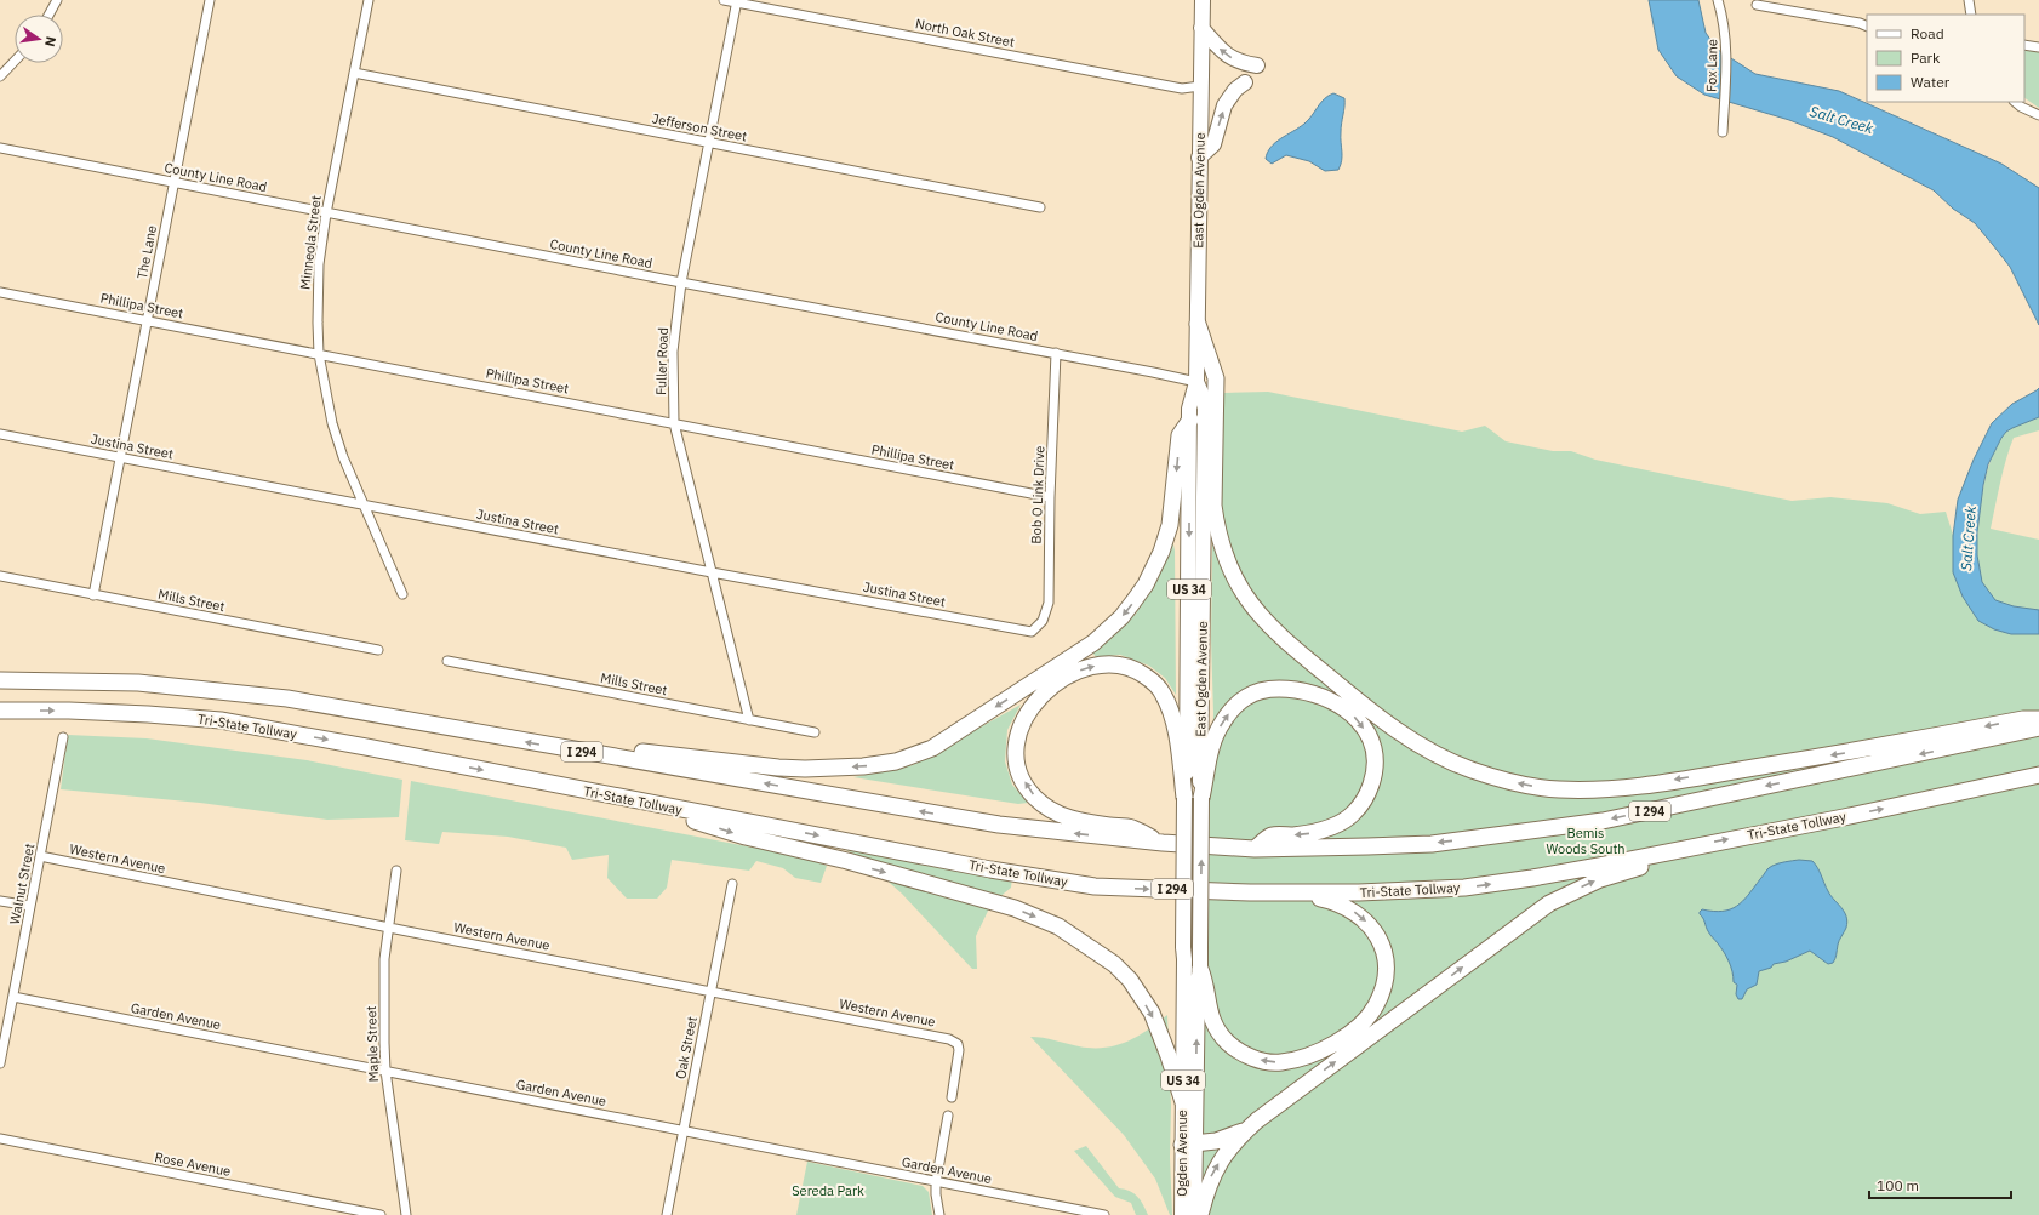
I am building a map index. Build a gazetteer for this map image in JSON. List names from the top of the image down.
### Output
{
  "streets": {
    "highway": ["Tri-State Tollway", "I 294"],
    "main road": ["East Ogden Avenue", "US 34", "Ogden Avenue"],
    "street": [
      "North Oak Street",
      "Fox Lane",
      "Jefferson Street",
      "County Line Road",
      "Minneola Street",
      "The Lane",
      "Phillipa Street",
      "Fuller Road",
      "Justina Street",
      "Bob O Link Drive",
      "Mills Street",
      "Western Avenue",
      "Walnut Street",
      "Garden Avenue",
      "Maple Street",
      "Oak Street",
      "Rose Avenue"
    ]
  },
  "crossings": [
    ["North Oak Street", "East Ogden Avenue"],
    ["North Oak Street", "Fuller Road"],
    ["Jefferson Street", "Minneola Street"],
    ["Jefferson Street", "Fuller Road"],
    ["County Line Road", "East Ogden Avenue"],
    ["County Line Road", "Minneola Street"],
    ["County Line Road", "The Lane"],
    ["County Line Road", "Fuller Road"],
    ["County Line Road", "Bob O Link Drive"],
    ["East Ogden Avenue", "Ogden Avenue"],
    ["Minneola Street", "Phillipa Street"],
    ["Minneola Street", "Justina Street"],
    ["The Lane", "Phillipa Street"],
    ["The Lane", "Justina Street"],
    ["The Lane", "Mills Street"],
    ["Phillipa Street", "Fuller Road"],
    ["Phillipa Street", "Bob O Link Drive"],
    ["Fuller Road", "Justina Street"],
    ["Fuller Road", "Mills Street"],
    ["Justina Street", "Bob O Link Drive"],
    ["Western Avenue", "Walnut Street"],
    ["Western Avenue", "Maple Street"],
    ["Western Avenue", "Oak Street"],
    ["Walnut Street", "Garden Avenue"],
    ["Garden Avenue", "Maple Street"],
    ["Garden Avenue", "Oak Street"]
  ],
  "water": ["Salt Creek"],
  "parks": ["Bemis Woods South", "Sereda Park"],
  "legend": ["Road", "Park", "Water"],
  "scale_bar": "100 m",
  "north": "right"
}
